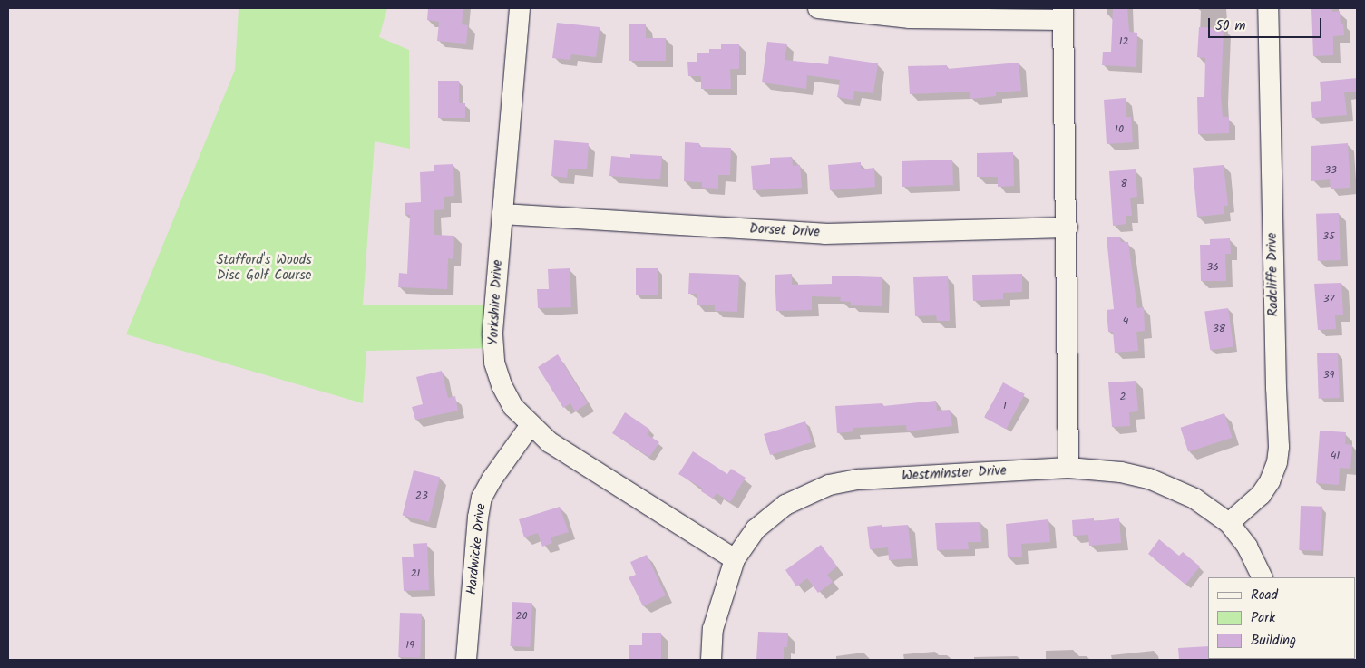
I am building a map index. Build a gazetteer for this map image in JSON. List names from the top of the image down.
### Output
{
  "streets": {
    "street": [
      "Dorset Drive",
      "Radcliffe Drive",
      "Yorkshire Drive",
      "Westminster Drive",
      "Hardwicke Drive"
    ]
  },
  "crossings": [
    ["Dorset Drive", "Yorkshire Drive"],
    ["Radcliffe Drive", "Westminster Drive"],
    ["Yorkshire Drive", "Westminster Drive"],
    ["Yorkshire Drive", "Hardwicke Drive"]
  ],
  "parks": ["Stafford's Woods Disc Golf Course"],
  "house_numbers": [
    "12",
    "10",
    "33",
    "8",
    "35",
    "36",
    "37",
    "4",
    "38",
    "39",
    "2",
    "1",
    "41",
    "23",
    "21",
    "20",
    "19"
  ],
  "legend": ["Road", "Park", "Building"],
  "scale_bar": "50 m"
}
